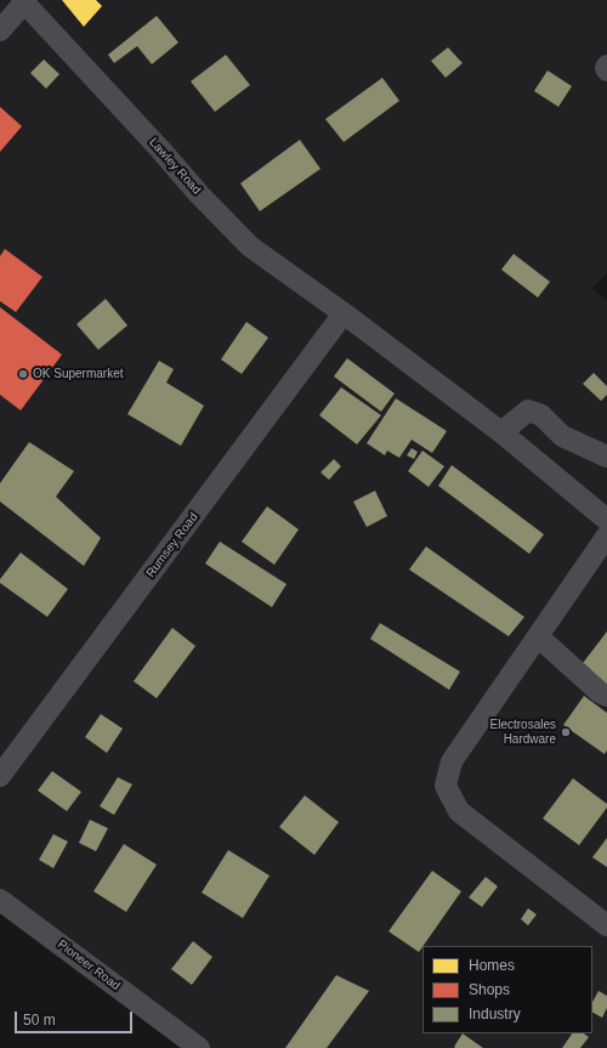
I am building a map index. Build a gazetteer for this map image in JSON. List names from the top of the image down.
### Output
{
  "streets": {
    "street": ["Lawley Road", "Rumsey Road", "Pioneer Road"]
  },
  "crossings": [
    ["Lawley Road", "Rumsey Road"]
  ],
  "places": ["OK Supermarket", "Electrosales Hardware"],
  "legend": ["Homes", "Shops", "Industry"],
  "scale_bar": "50 m"
}
